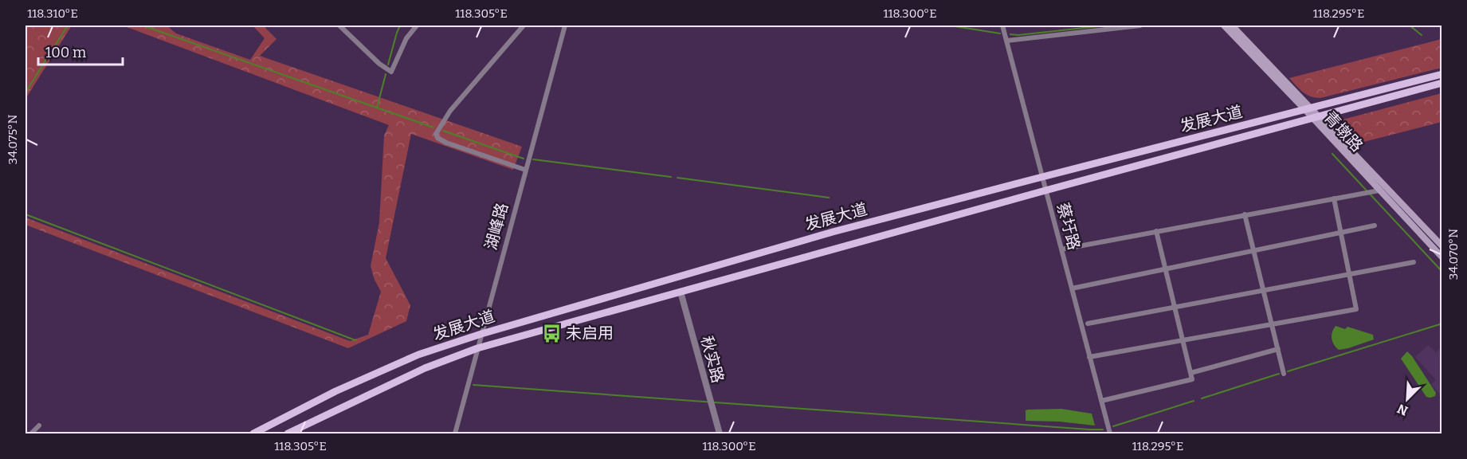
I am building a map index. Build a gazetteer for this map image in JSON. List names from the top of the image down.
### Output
{
  "streets": {
    "main road": ["发展大道", "青墩路"],
    "street": ["湖峰路", "蔡圩路", "秋实路"]
  },
  "crossings": [
    ["发展大道", "青墩路"],
    ["发展大道", "湖峰路"],
    ["发展大道", "蔡圩路"],
    ["发展大道", "秋实路"]
  ],
  "places": {
    "bus stop": ["未启用"]
  },
  "scale_bar": "100 m",
  "north": "bottom left",
  "coordinates": [
    "118.310°E",
    "118.305°E",
    "118.300°E",
    "118.295°E",
    "34.075°N",
    "34.070°N"
  ]
}
